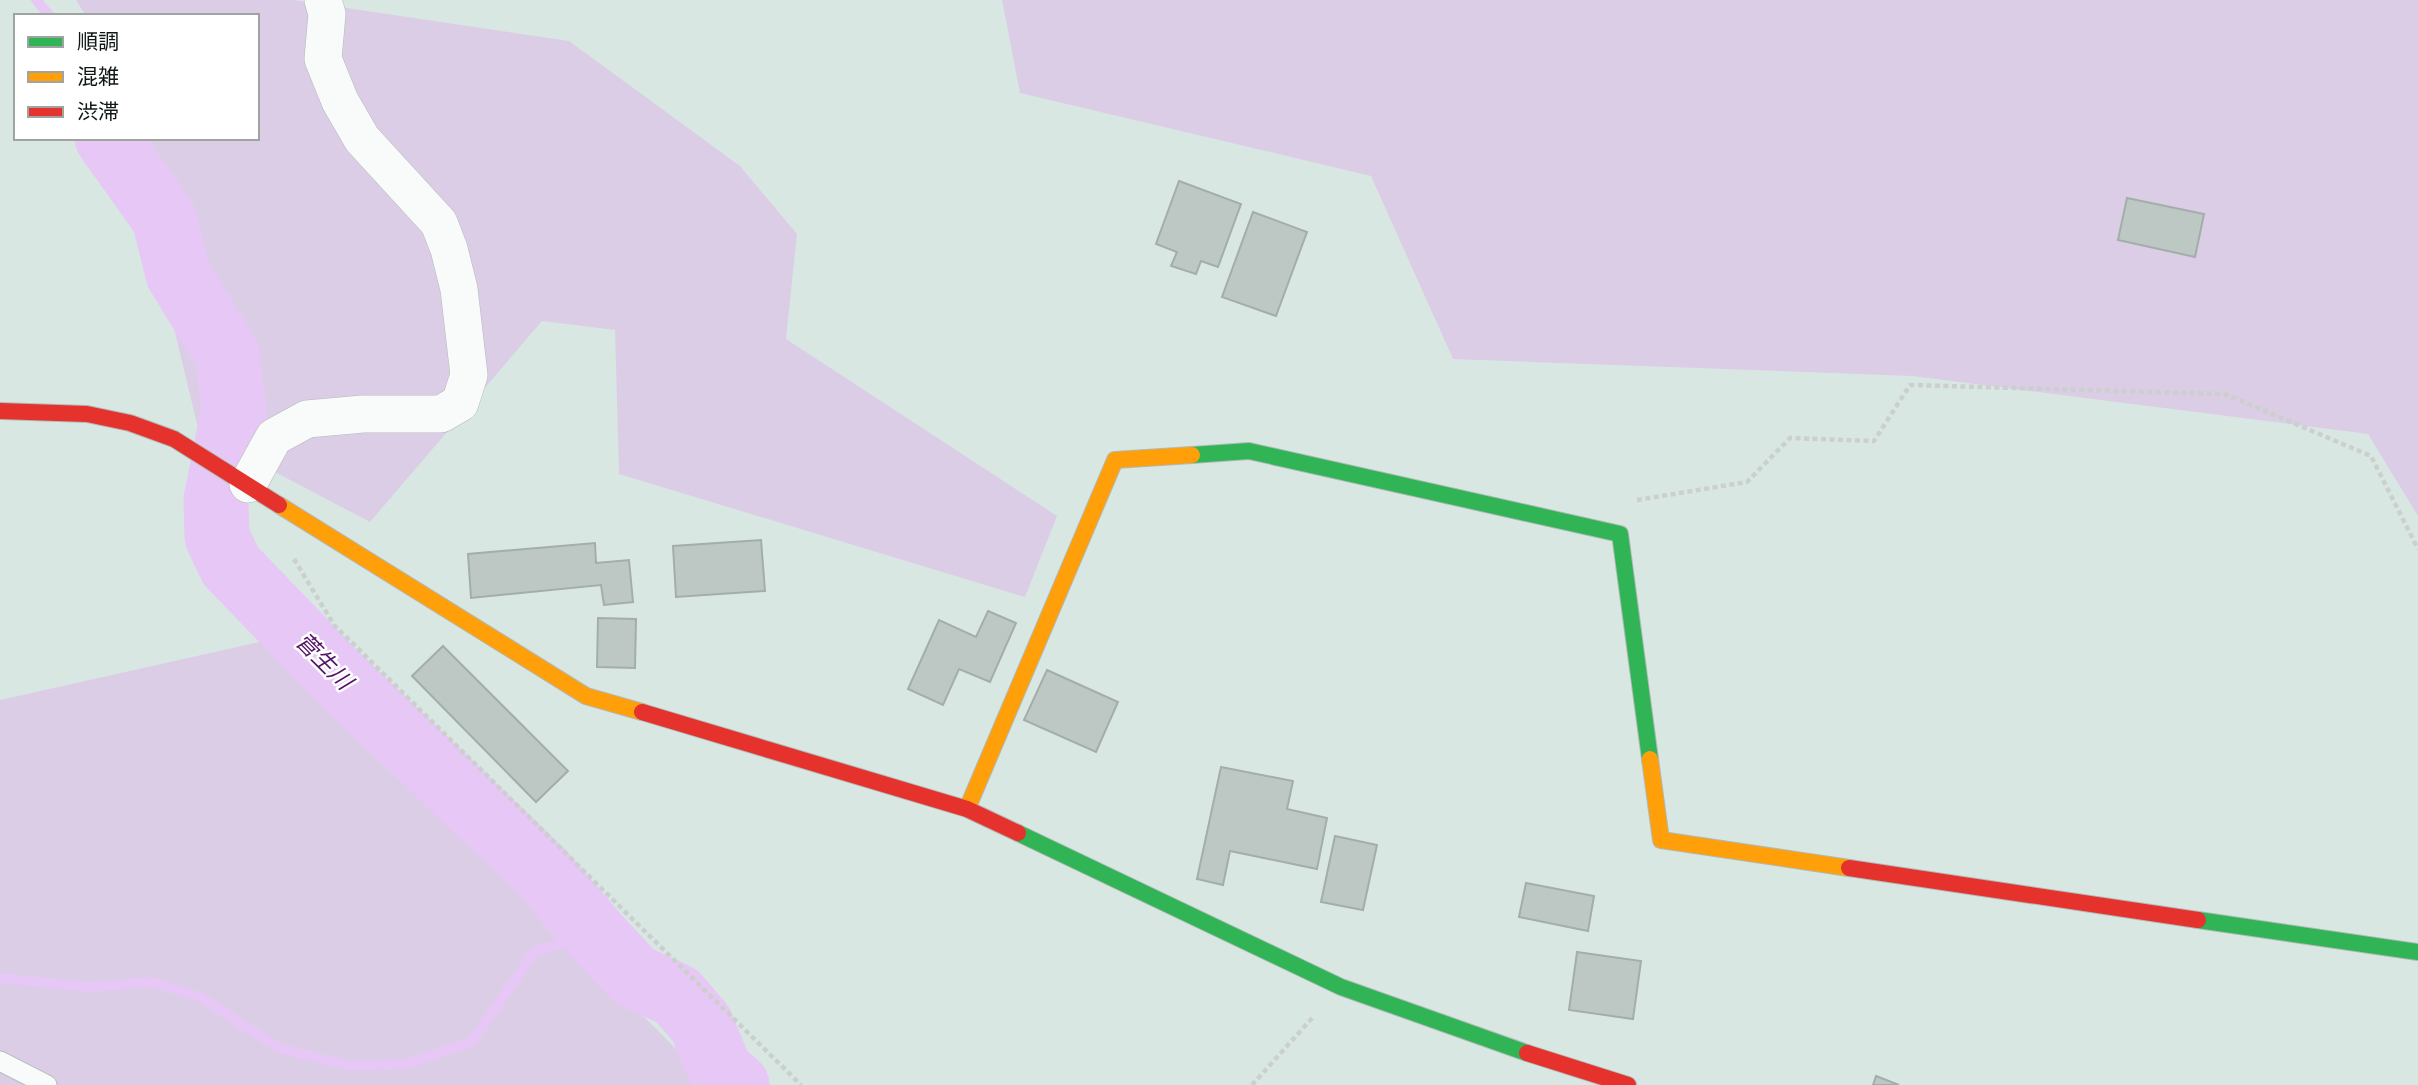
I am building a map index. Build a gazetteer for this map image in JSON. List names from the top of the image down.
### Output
{
  "water": ["菅生川"],
  "legend": ["順調", "混雑", "渋滞"]
}
